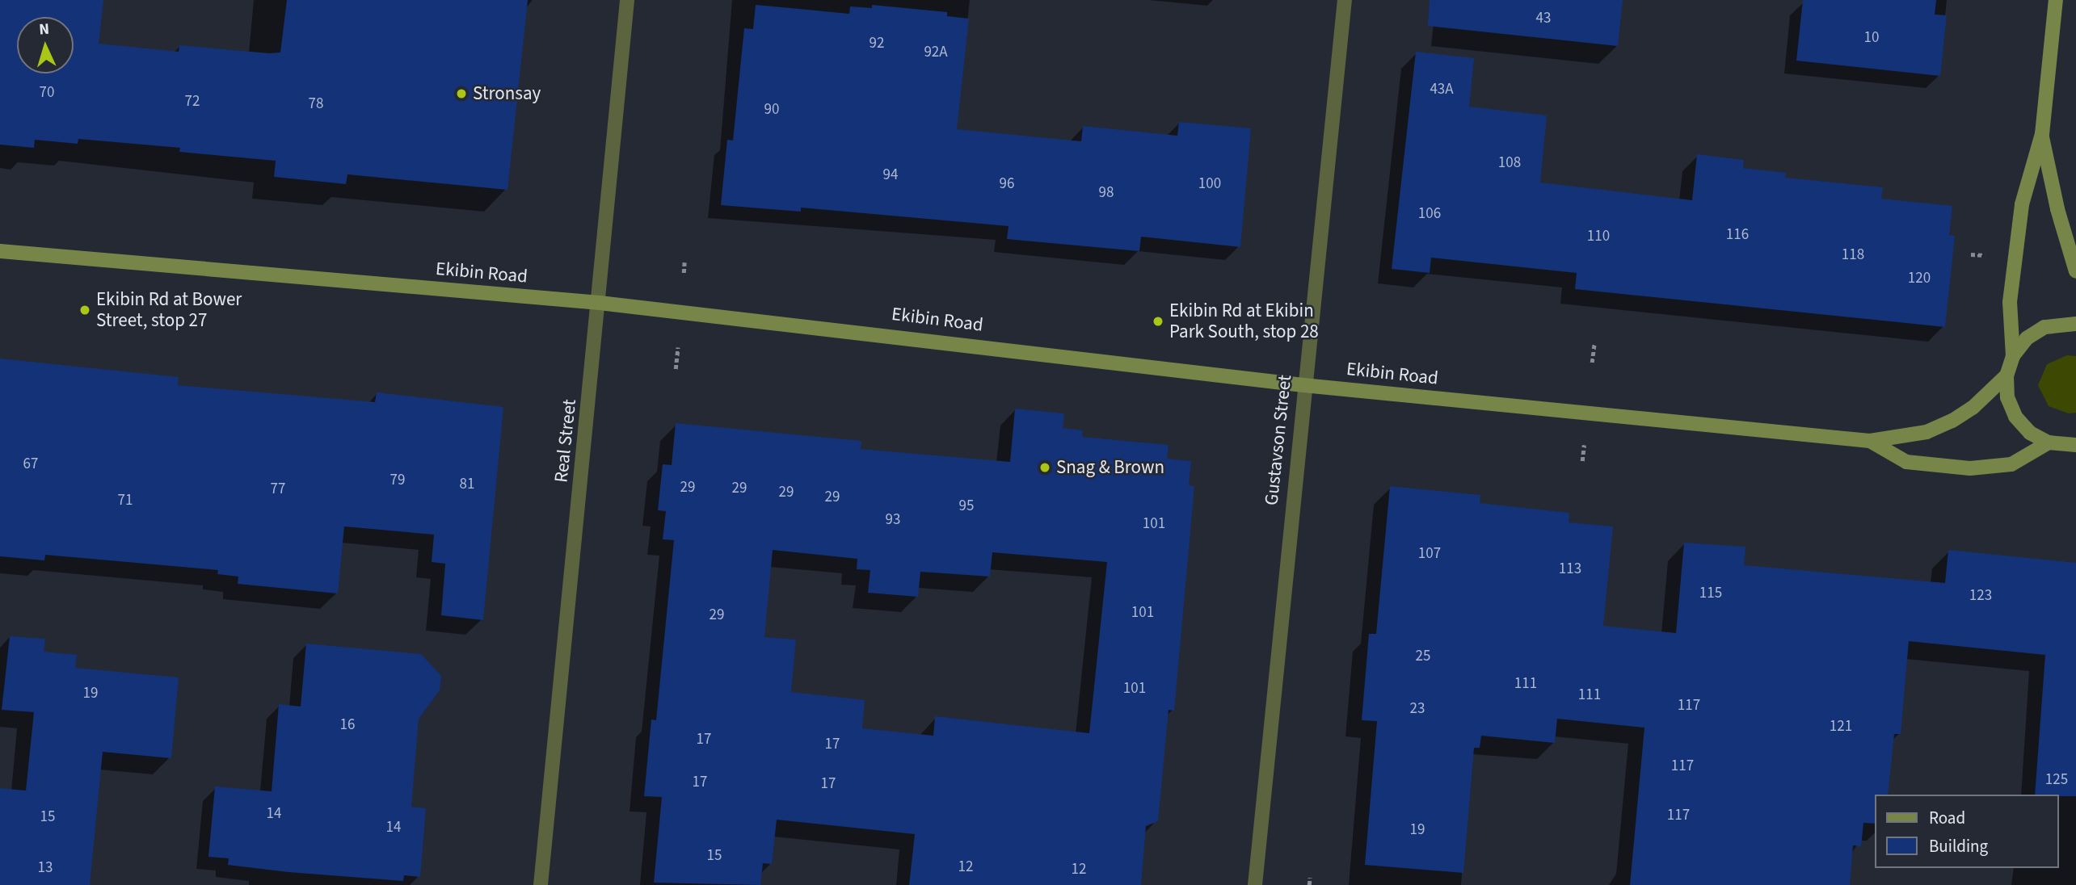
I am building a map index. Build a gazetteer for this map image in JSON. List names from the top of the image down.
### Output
{
  "streets": {
    "street": ["Ekibin Road", "Gustavson Street", "Real Street"]
  },
  "crossings": [
    ["Ekibin Road", "Gustavson Street"],
    ["Ekibin Road", "Real Street"]
  ],
  "places": [
    "Stronsay",
    "Ekibin Rd at Bower Street, stop 27",
    "Ekibin Rd at Ekibin Park South, stop 28",
    "Snag & Brown"
  ],
  "house_numbers": [
    "43",
    "10",
    "92",
    "92A",
    "43A",
    "70",
    "72",
    "78",
    "90",
    "108",
    "94",
    "96",
    "100",
    "98",
    "106",
    "116",
    "110",
    "118",
    "120",
    "67",
    "79",
    "81",
    "29",
    "29",
    "77",
    "29",
    "29",
    "71",
    "95",
    "93",
    "101",
    "107",
    "113",
    "115",
    "123",
    "101",
    "29",
    "25",
    "111",
    "101",
    "19",
    "111",
    "117",
    "23",
    "16",
    "121",
    "17",
    "17",
    "117",
    "125",
    "17",
    "17",
    "14",
    "117",
    "15",
    "14",
    "19",
    "15",
    "12",
    "13",
    "12"
  ],
  "legend": ["Road", "Building"],
  "north": "top"
}
